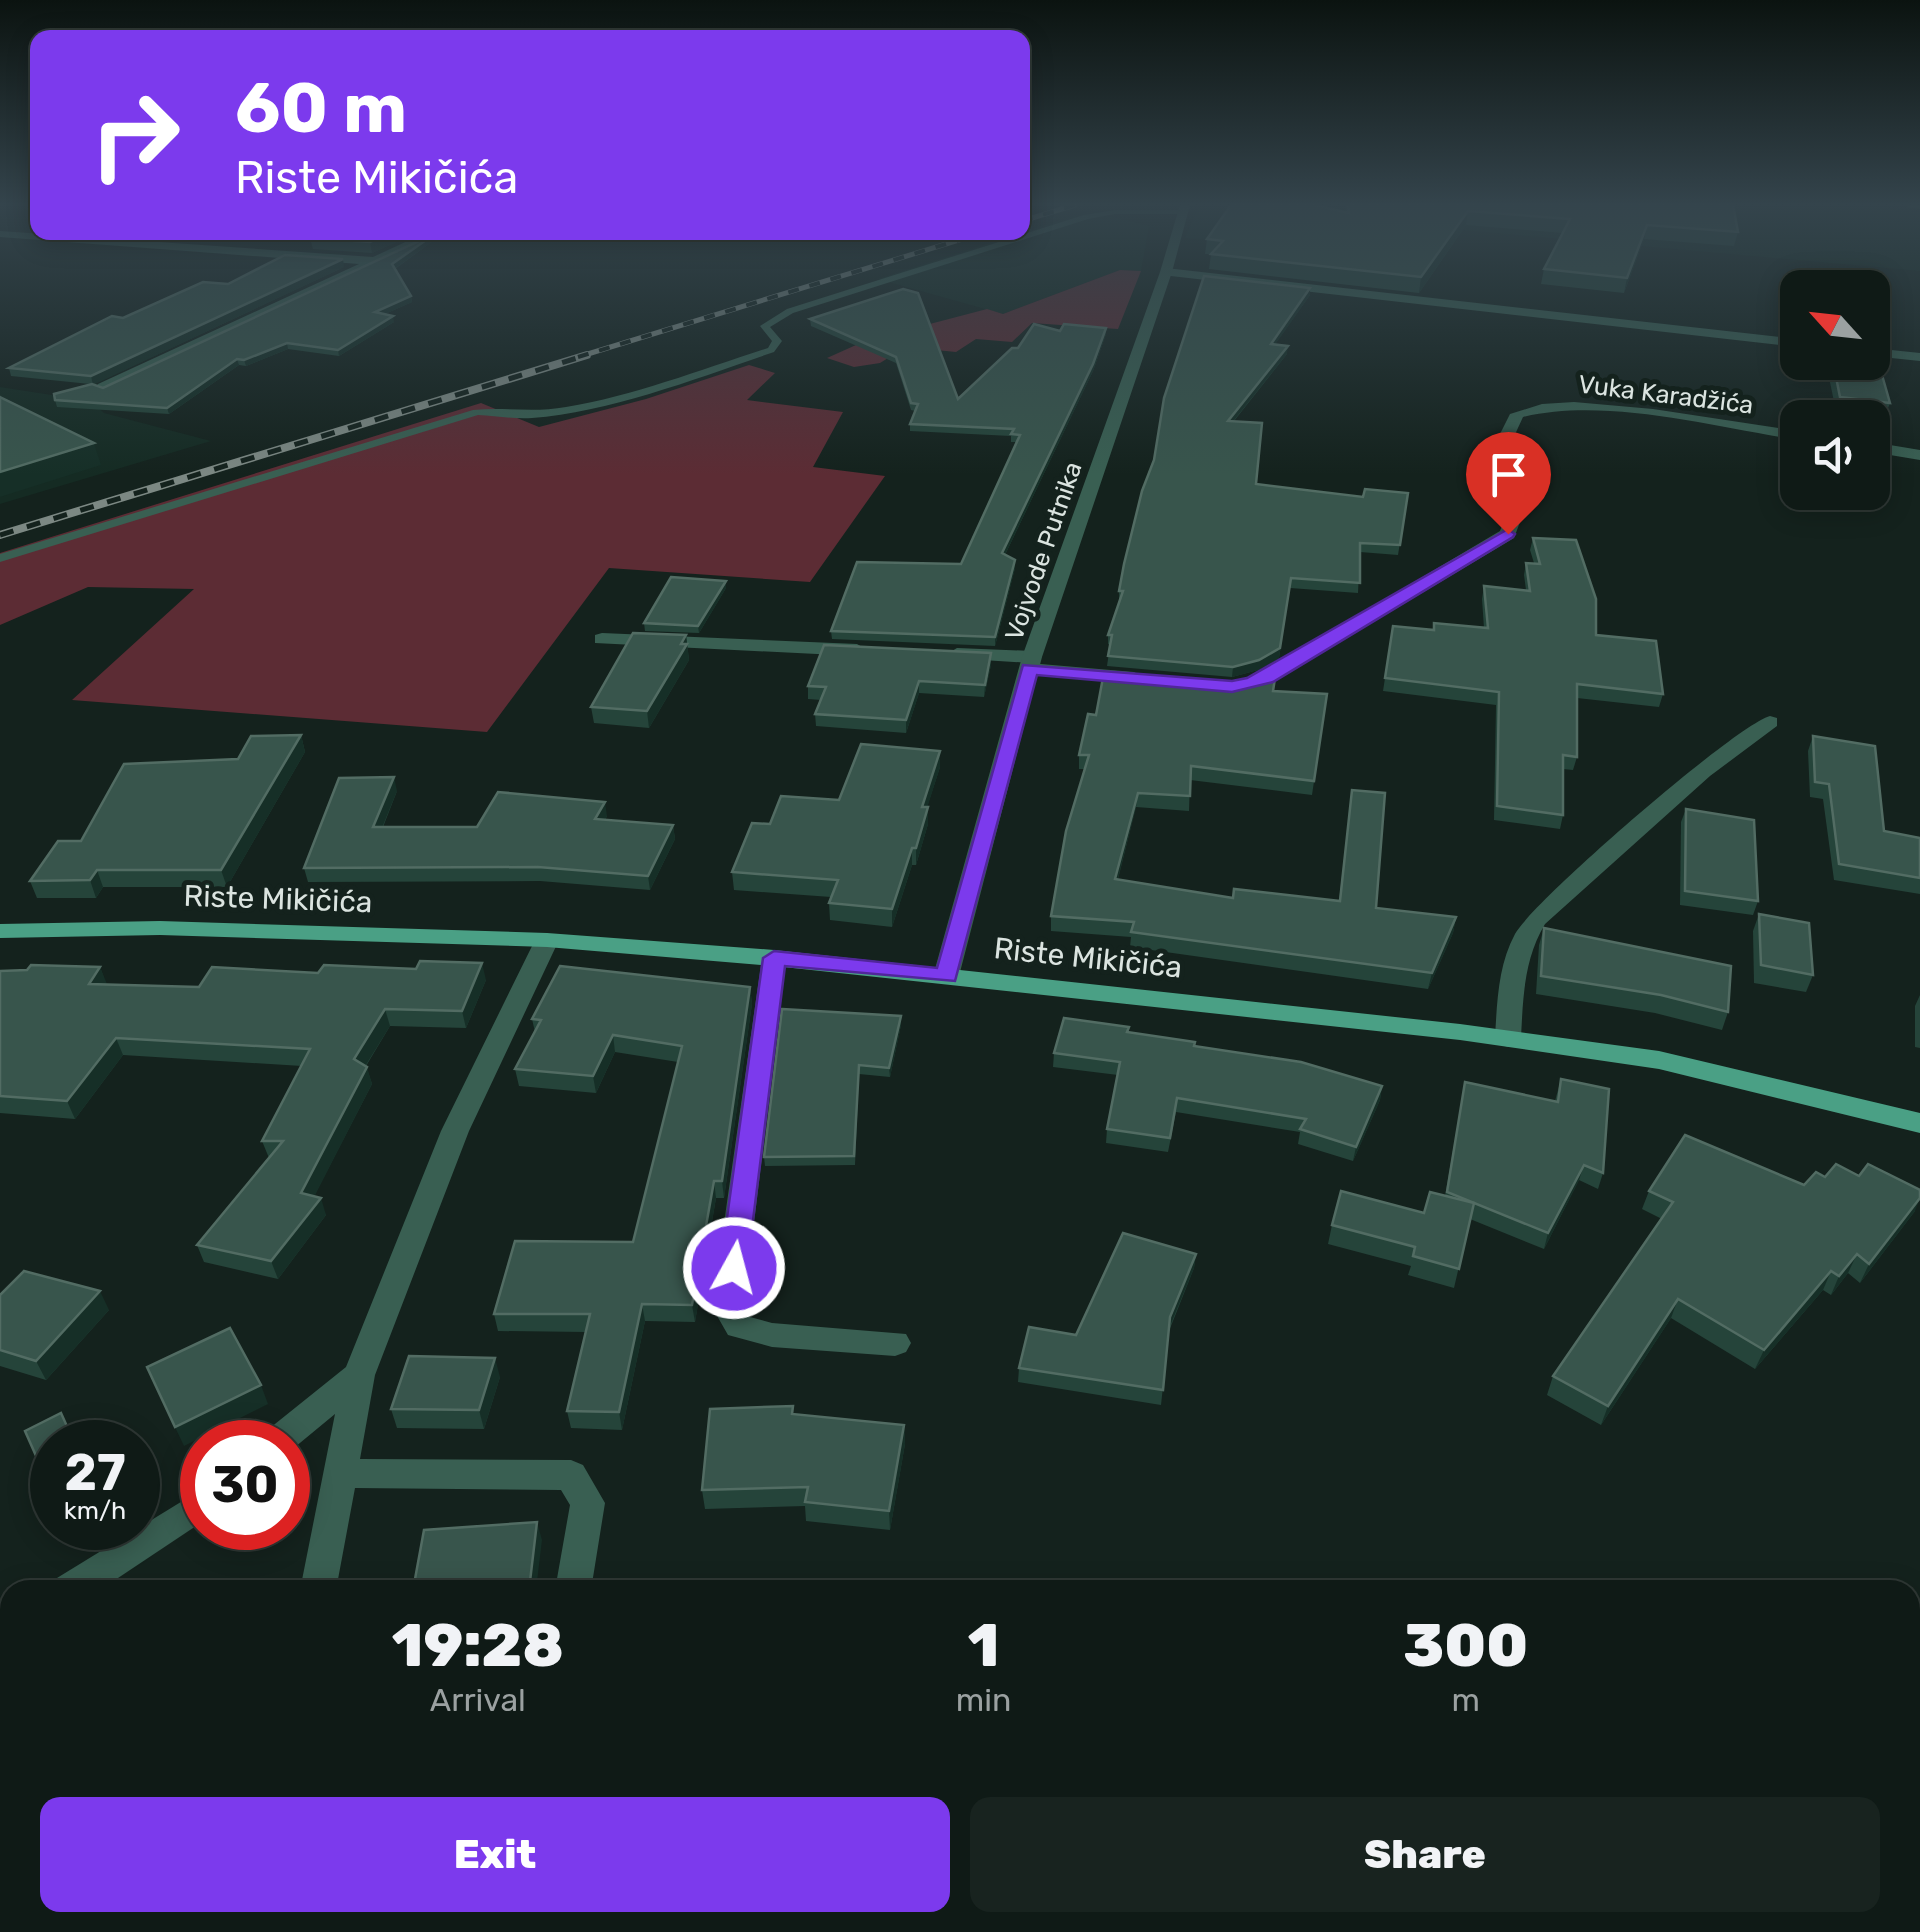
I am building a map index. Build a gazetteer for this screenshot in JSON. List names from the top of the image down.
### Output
{
  "streets": {
    "main road": ["Riste Mikičića"],
    "street": ["Vuka Karadžića", "Vojvode Putnika"]
  },
  "crossings": [
    ["Vojvode Putnika", "Riste Mikičića"]
  ],
  "north": "top left",
  "page": {
    "turn": ["60 m", "Riste Mikičića"],
    "speed": "27 km/h",
    "limit": "30",
    "eta": [
      "19:28",
      "Arrival",
      "1",
      "min",
      "300",
      "m"
    ],
    "buttons": ["Exit", "Share"]
  }
}
